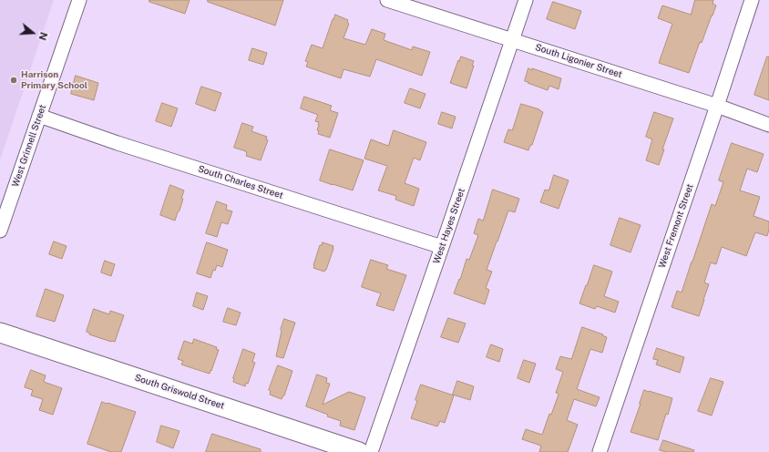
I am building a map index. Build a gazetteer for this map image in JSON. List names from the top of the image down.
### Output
{
  "streets": {
    "street": [
      "South Ligonier Street",
      "West Grinnell Street",
      "South Charles Street",
      "West Hayes Street",
      "West Fremont Street",
      "South Griswold Street"
    ]
  },
  "crossings": [
    ["South Ligonier Street", "West Hayes Street"],
    ["South Ligonier Street", "West Fremont Street"],
    ["West Grinnell Street", "South Charles Street"],
    ["South Charles Street", "West Hayes Street"]
  ],
  "places": ["Harrison Primary School"],
  "north": "right"
}
